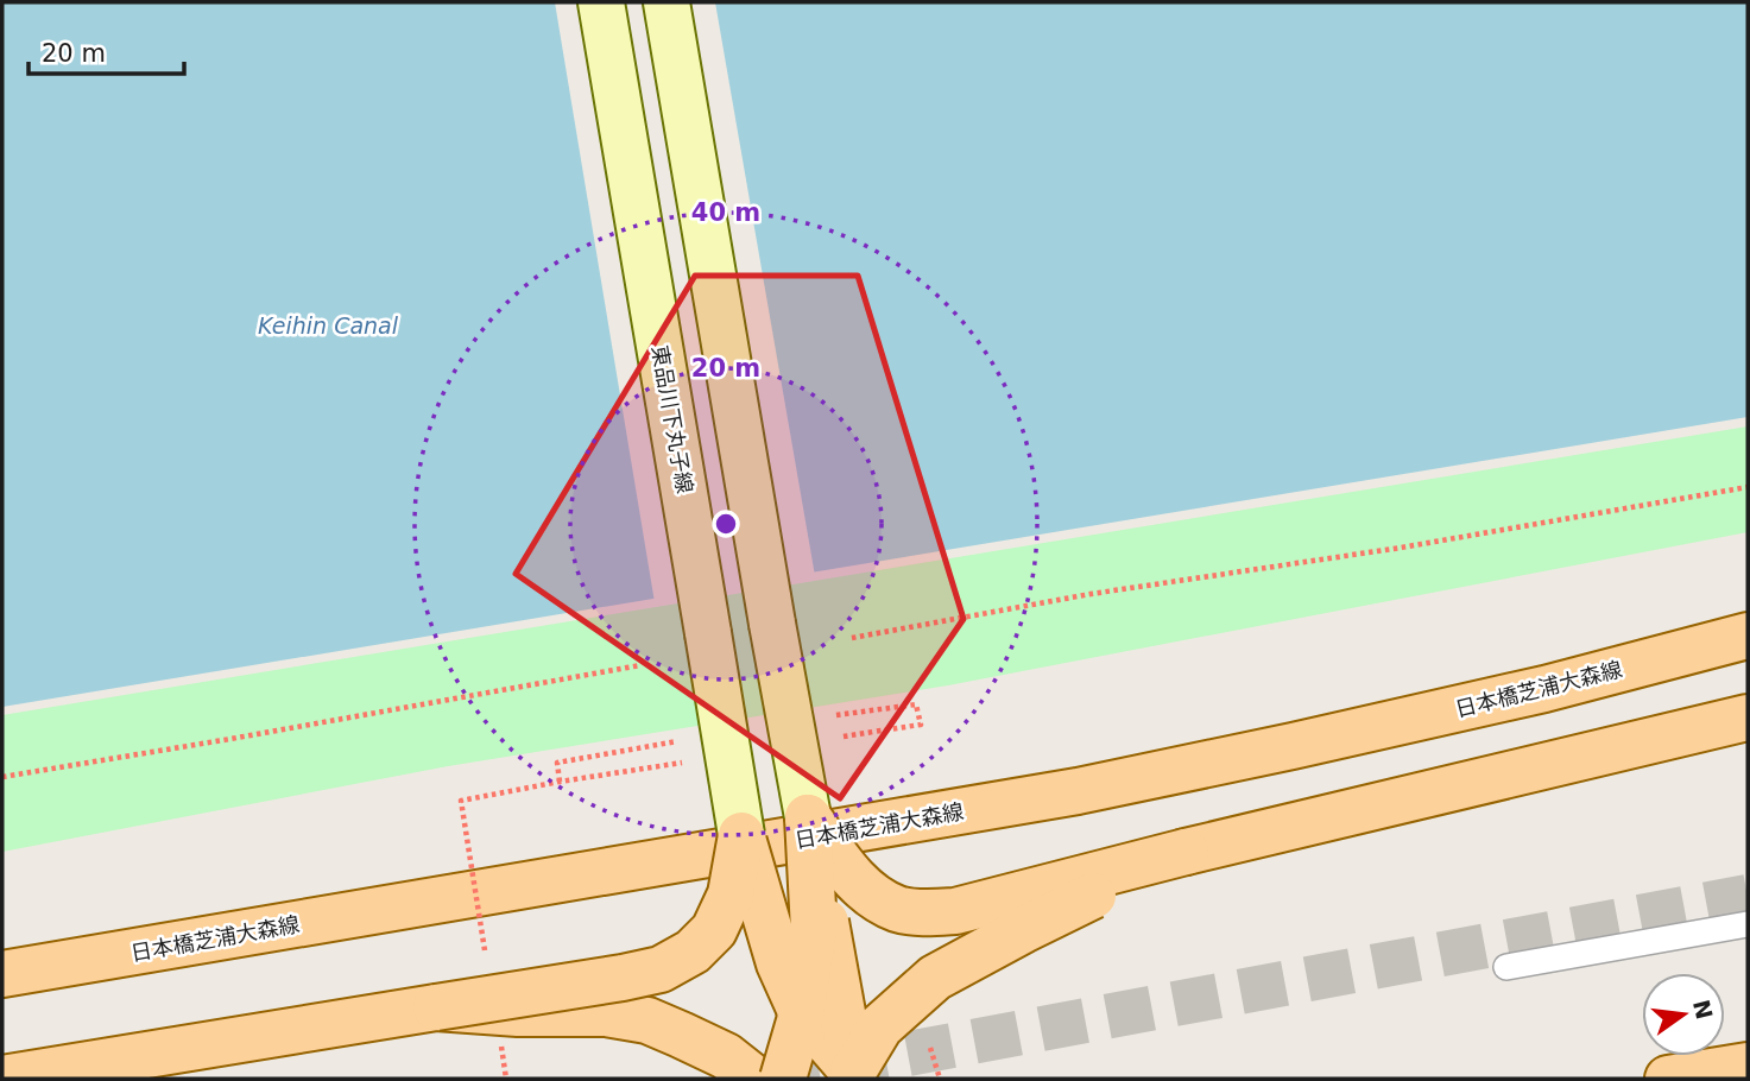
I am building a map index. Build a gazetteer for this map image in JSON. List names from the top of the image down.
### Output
{
  "streets": {
    "main road": ["東品川下丸子線", "日本橋芝浦大森線"]
  },
  "water": ["Keihin Canal"],
  "scale_bar": "20 m",
  "north": "right",
  "rings": ["40 m", "20 m"]
}
